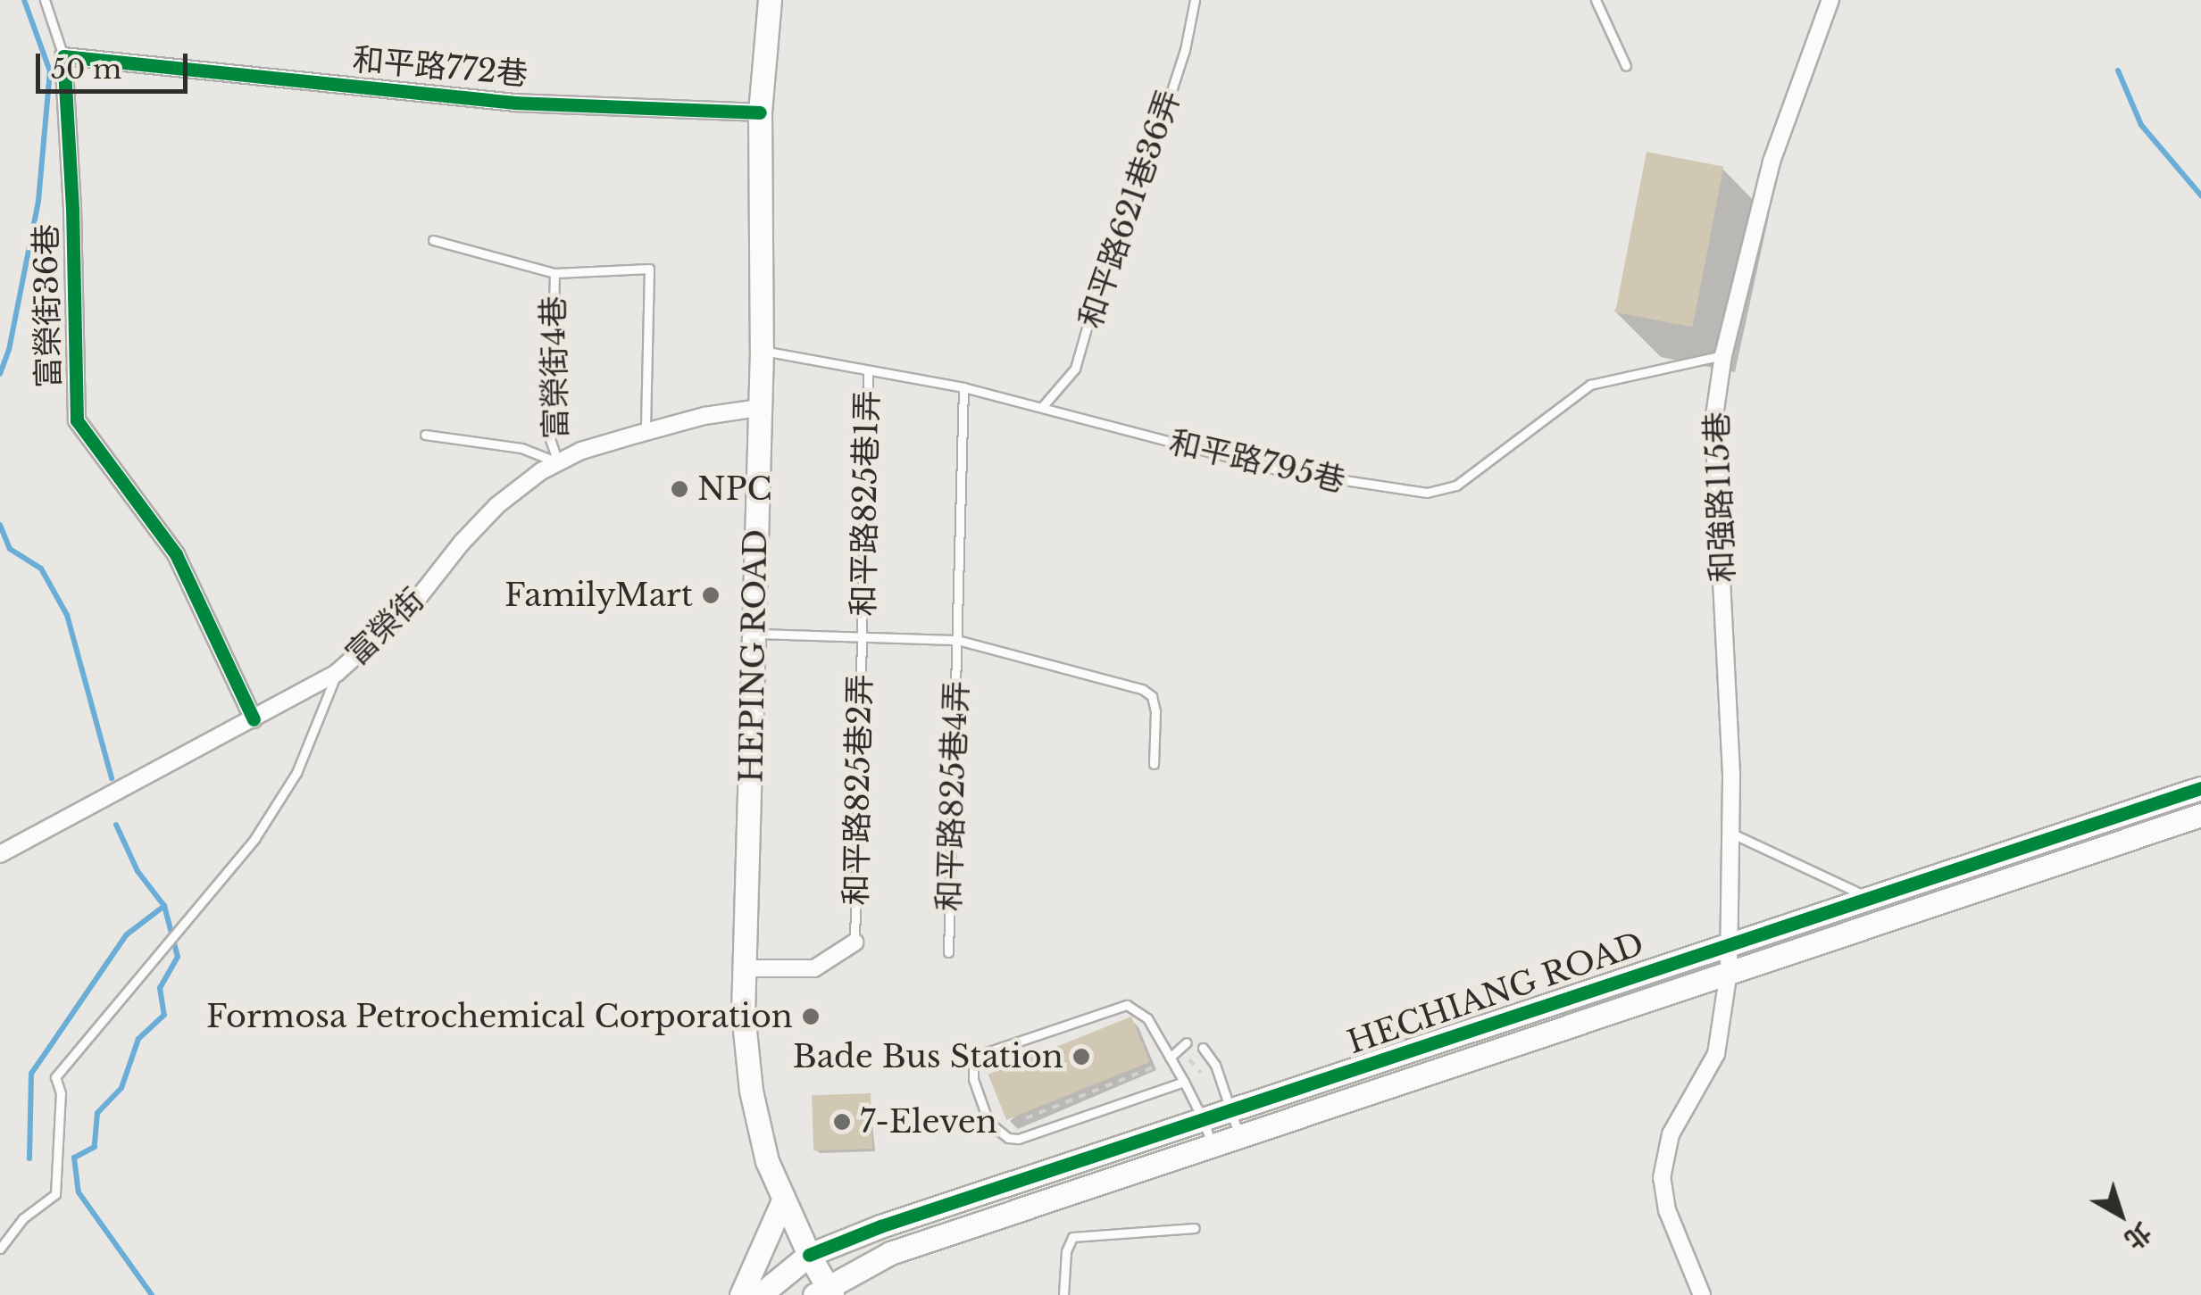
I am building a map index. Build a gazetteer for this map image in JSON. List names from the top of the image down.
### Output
{
  "streets": {
    "street": [
      "和平路772巷",
      "富榮街36巷",
      "和強路115巷",
      "富榮街",
      "HEPING ROAD",
      "HECHIANG ROAD"
    ],
    "lane": [
      "和平路621巷36弄",
      "富榮街4巷",
      "和平路795巷",
      "和平路825巷1弄",
      "和平路825巷2弄",
      "和平路825巷4弄"
    ]
  },
  "crossings": [
    ["和平路772巷", "富榮街36巷"],
    ["和平路772巷", "HEPING ROAD"],
    ["和平路621巷36弄", "和平路795巷"],
    ["富榮街36巷", "富榮街"],
    ["富榮街4巷", "富榮街"],
    ["和平路795巷", "和強路115巷"],
    ["和平路795巷", "和平路825巷1弄"],
    ["和平路795巷", "HEPING ROAD"],
    ["和平路795巷", "和平路825巷4弄"],
    ["和強路115巷", "HECHIANG ROAD"],
    ["和平路825巷1弄", "和平路825巷2弄"],
    ["富榮街", "HEPING ROAD"],
    ["HEPING ROAD", "HECHIANG ROAD"]
  ],
  "places": [
    "NPC",
    "FamilyMart",
    "Formosa Petrochemical Corporation",
    "Bade Bus Station",
    "7-Eleven"
  ],
  "scale_bar": "50 m",
  "north": "bottom right"
}
